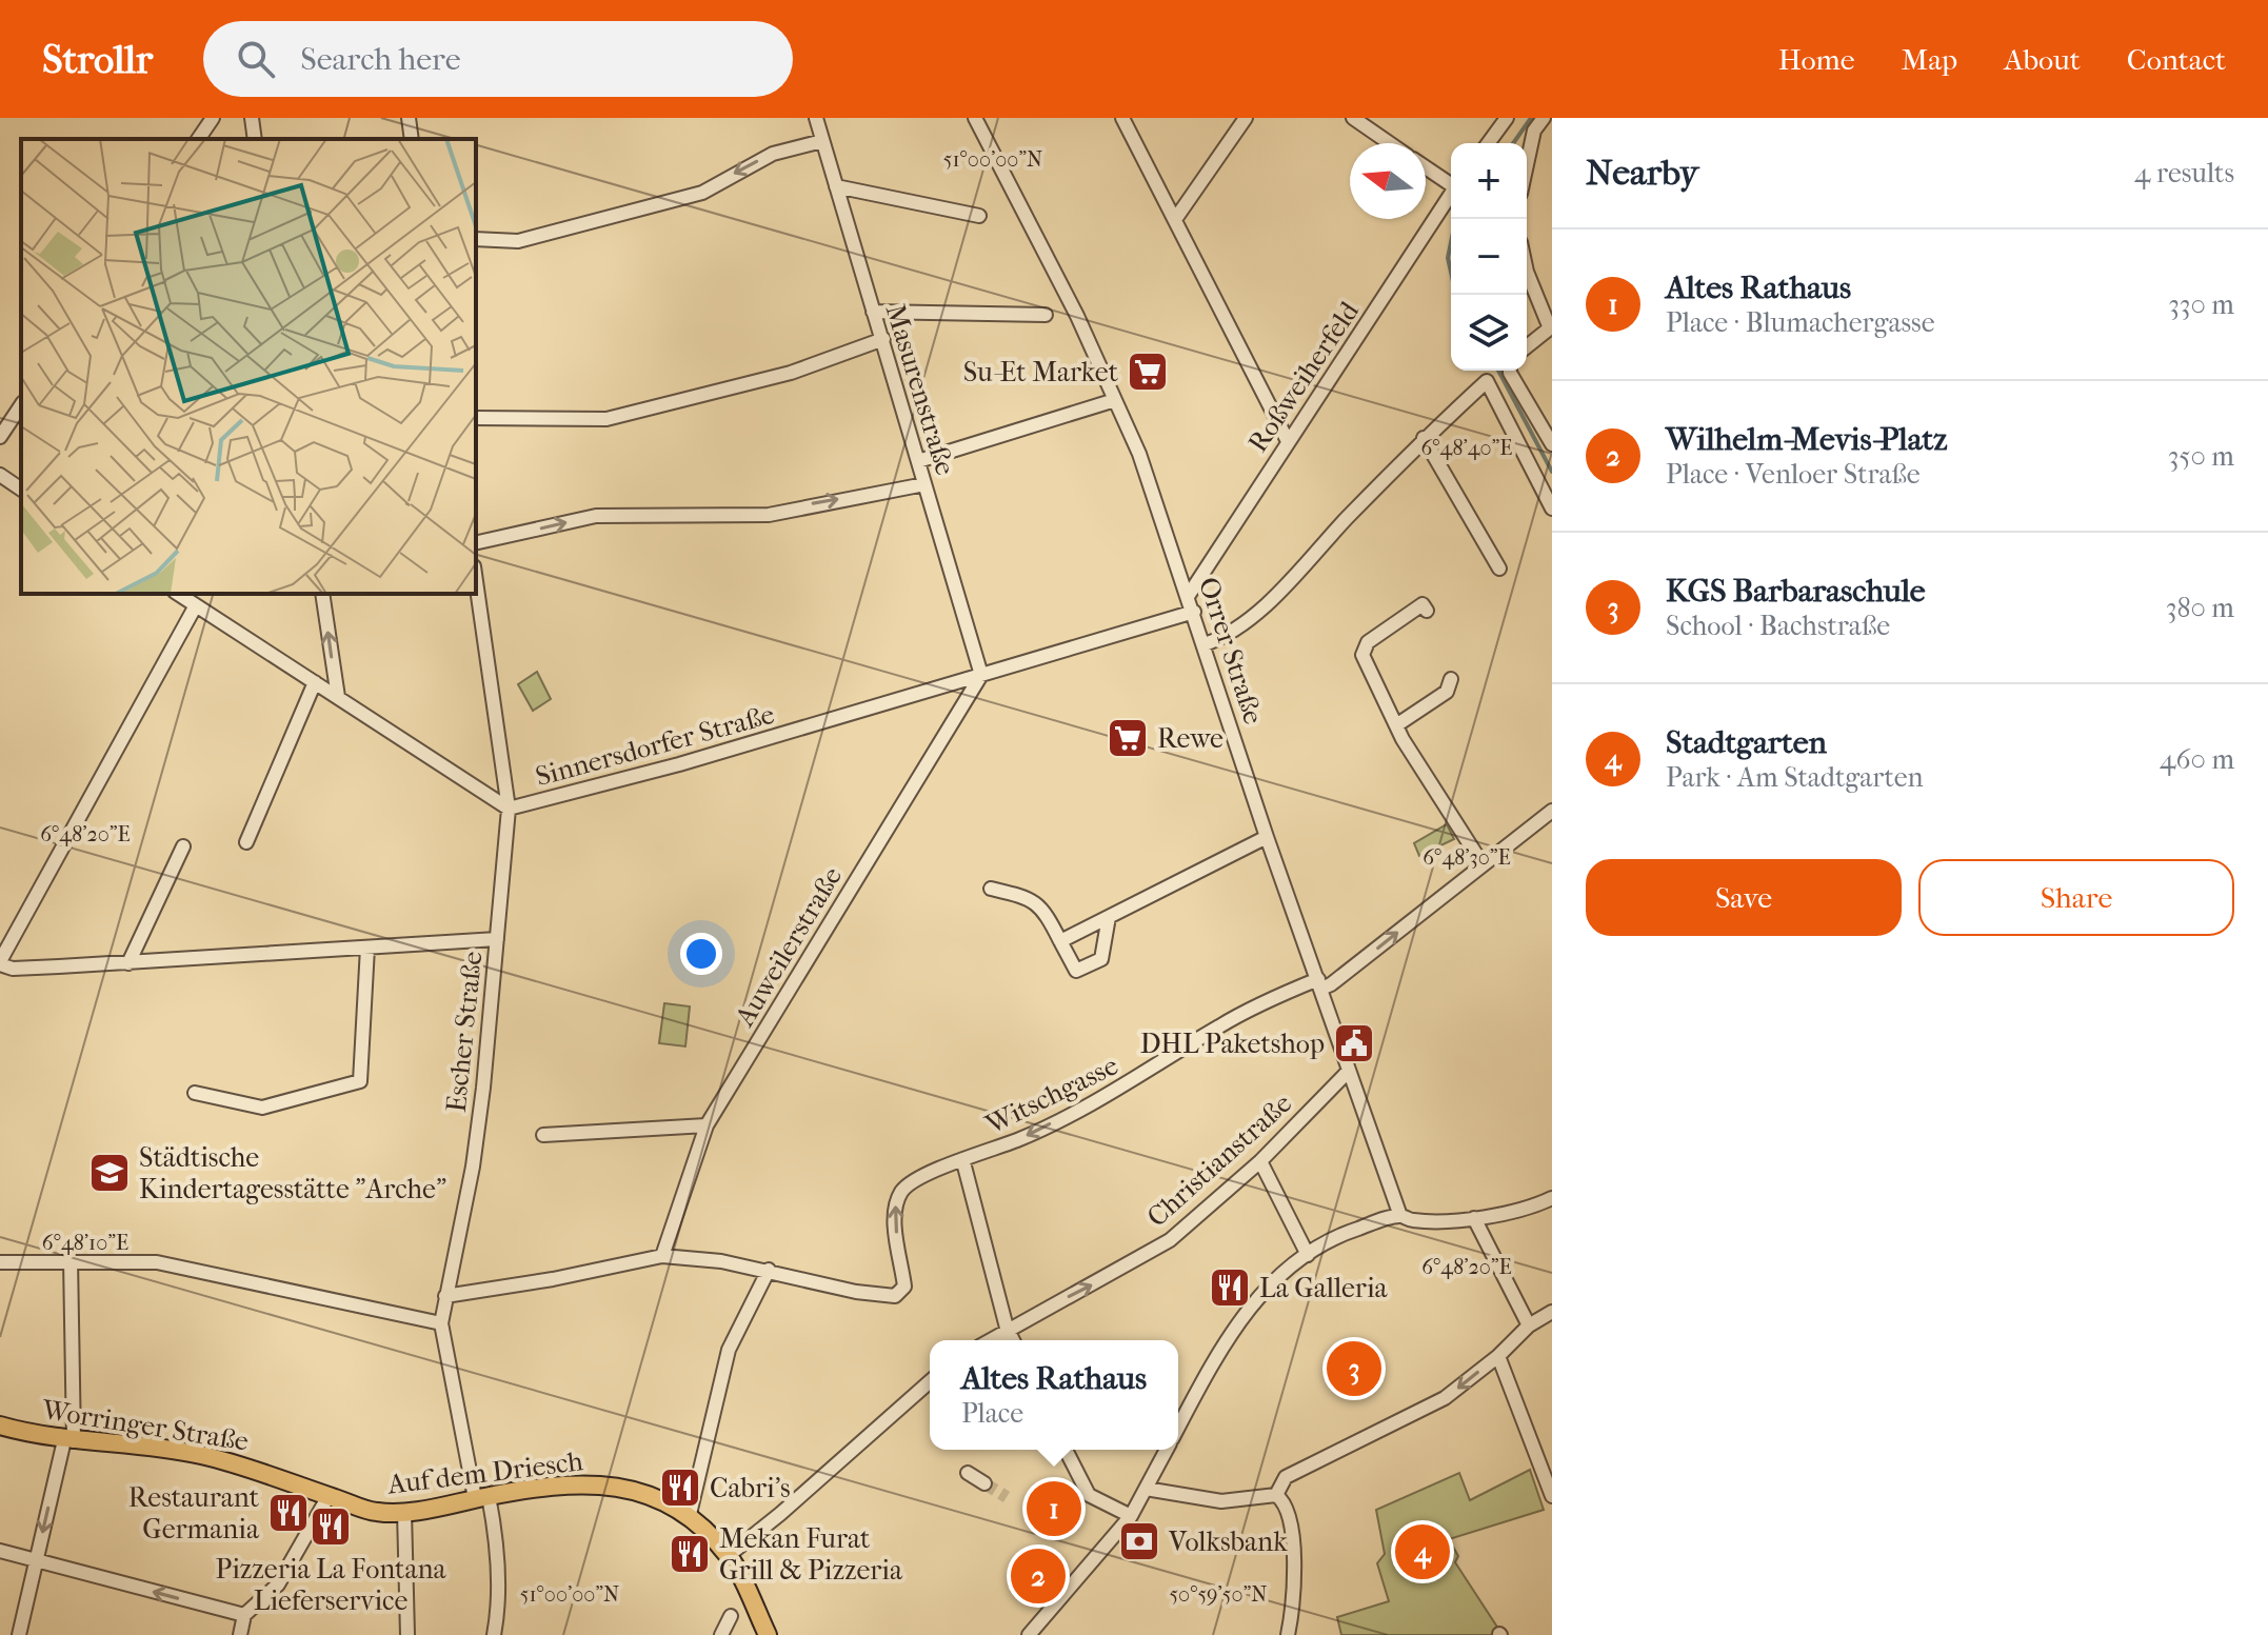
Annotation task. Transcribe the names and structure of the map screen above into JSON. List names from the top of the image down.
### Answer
{
  "streets": {
    "main road": ["Worringer Straße", "Auf dem Driesch"],
    "street": [
      "Roßweiherfeld",
      "Masurenstraße",
      "Orrer Straße",
      "Sinnersdorfer Straße",
      "Auweilerstraße",
      "Escher Straße",
      "Witschgasse",
      "Christianstraße"
    ]
  },
  "crossings": [
    ["Roßweiherfeld", "Orrer Straße"],
    ["Masurenstraße", "Sinnersdorfer Straße"],
    ["Masurenstraße", "Auweilerstraße"],
    ["Orrer Straße", "Sinnersdorfer Straße"],
    ["Orrer Straße", "Witschgasse"],
    ["Orrer Straße", "Christianstraße"],
    ["Sinnersdorfer Straße", "Auweilerstraße"],
    ["Sinnersdorfer Straße", "Escher Straße"],
    ["Escher Straße", "Auf dem Driesch"],
    ["Worringer Straße", "Auf dem Driesch"]
  ],
  "places": {
    "supermarket": ["Su-Et Market", "Rewe"],
    "public building": ["DHL Paketshop"],
    "school or university": ["Städtische Kindertagesstätte \"Arche\""],
    "restaurant": [
      "La Galleria",
      "Cabri's",
      "Restaurant Germania",
      "Pizzeria La Fontana Lieferservice",
      "Mekan Furat Grill & Pizzeria"
    ],
    "bank": ["Volksbank"]
  },
  "north": "left",
  "page": {
    "header": "Strollr",
    "search": "Search here",
    "nav": [
      "Home",
      "Map",
      "About",
      "Contact"
    ],
    "heading": ["Nearby", "4 results"],
    "map_buttons": ["+", "−"],
    "list": [
      {
        "mark": "1",
        "name": "Altes Rathaus",
        "note": "Place · Blumachergasse",
        "value": "330 m"
      },
      {
        "mark": "2",
        "name": "Wilhelm-Mevis-Platz",
        "note": "Place · Venloer Straße",
        "value": "350 m"
      },
      {
        "mark": "3",
        "name": "KGS Barbaraschule",
        "note": "School · Bachstraße",
        "value": "380 m"
      },
      {
        "mark": "4",
        "name": "Stadtgarten",
        "note": "Park · Am Stadtgarten",
        "value": "460 m"
      }
    ],
    "buttons": ["Save", "Share"],
    "pins": [
      "3",
      "1",
      "4",
      "2"
    ],
    "popup": ["Altes Rathaus", "Place"]
  },
  "coordinates": [
    "51°00'00\"N",
    "6°48'40\"E",
    "6°48'20\"E",
    "6°48'30\"E",
    "6°48'10\"E",
    "50°59'50\"N"
  ]
}
